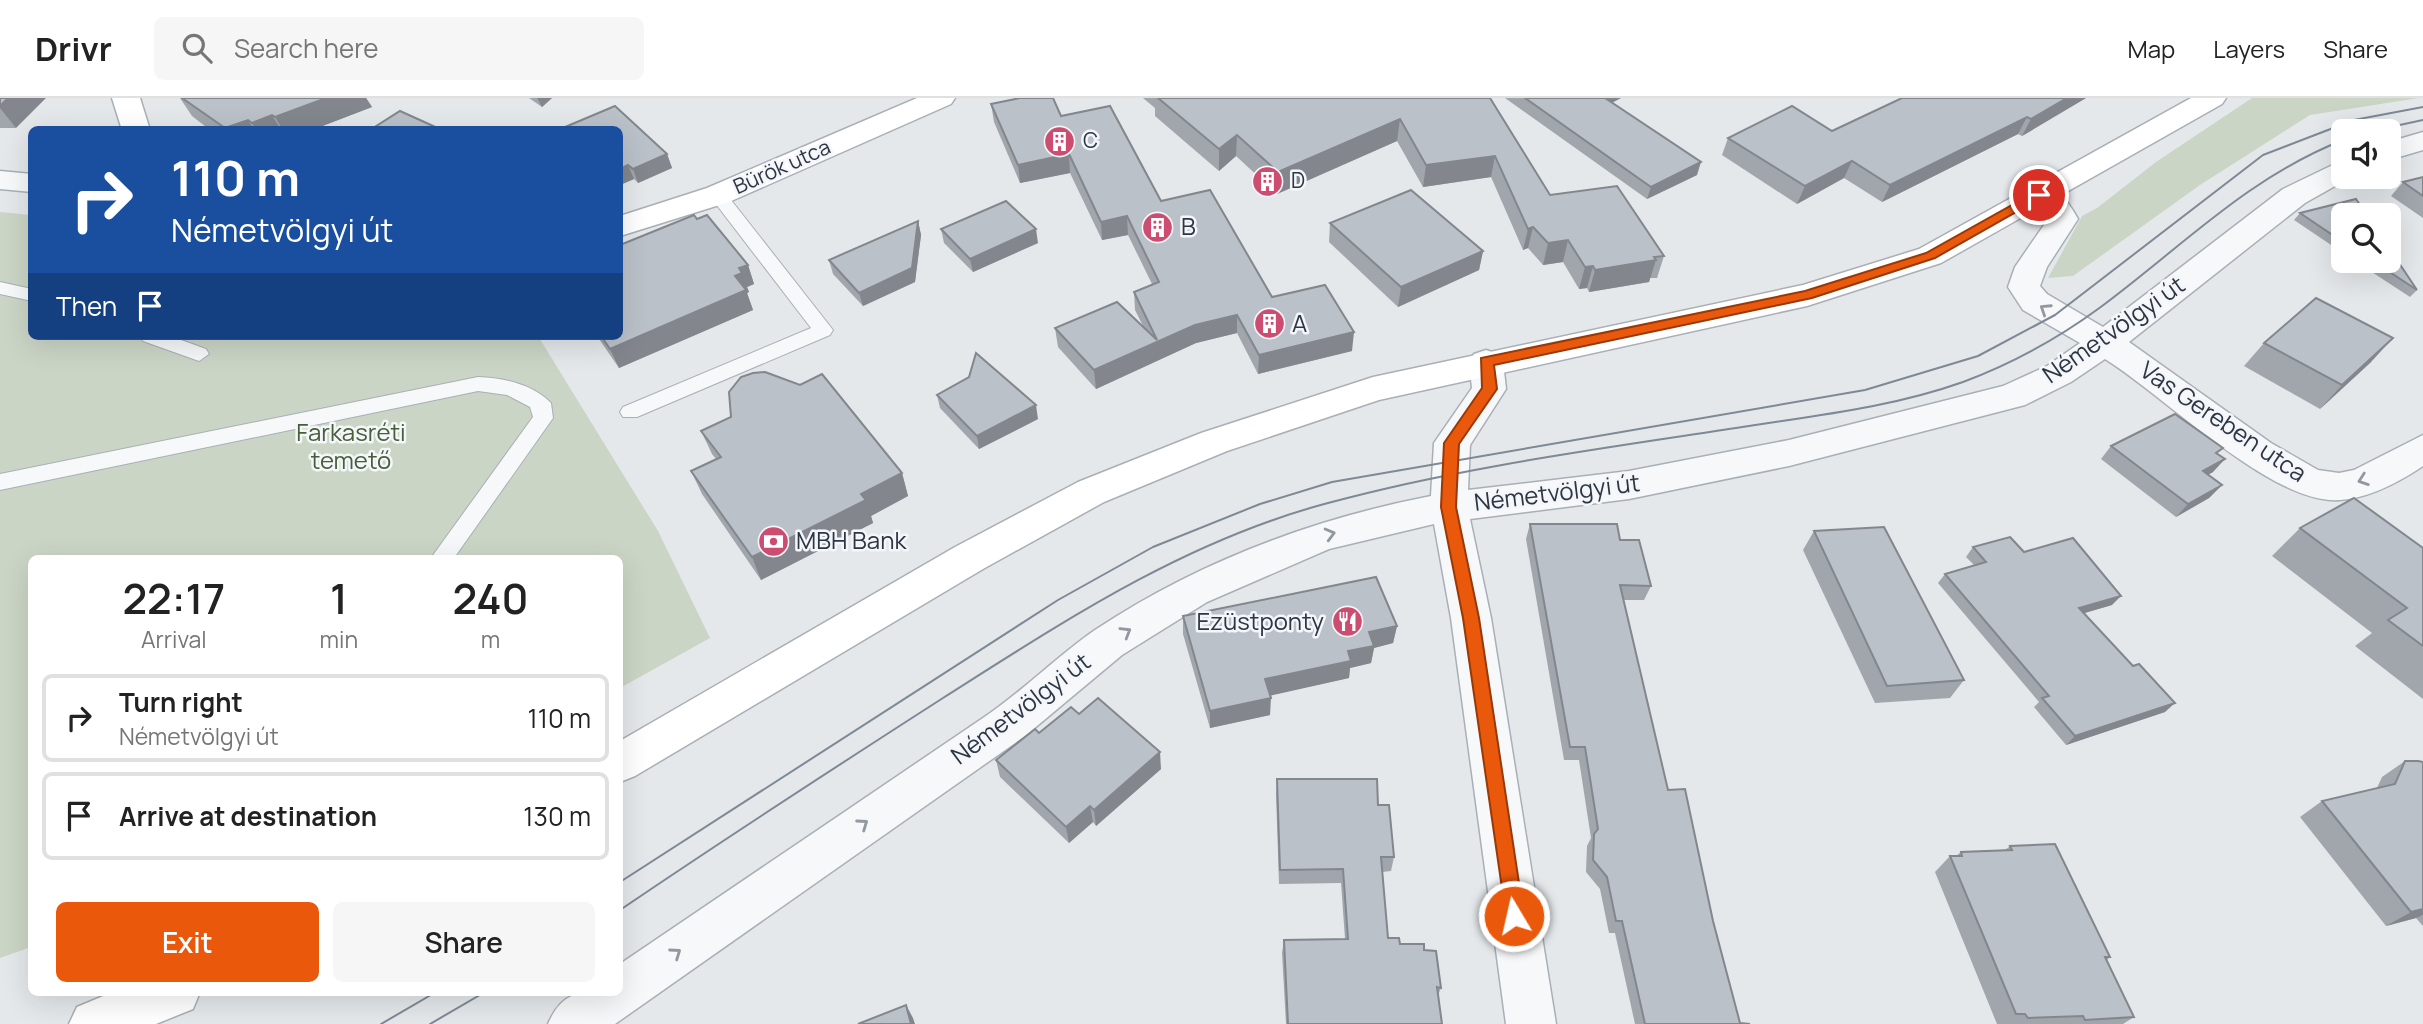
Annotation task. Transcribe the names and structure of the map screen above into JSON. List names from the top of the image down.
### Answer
{
  "streets": {
    "street": ["Bürök utca", "Németvölgyi út", "Vas Gereben utca"]
  },
  "crossings": [
    ["Németvölgyi út", "Vas Gereben utca"]
  ],
  "parks": ["Farkasréti temető"],
  "places": {
    "building": [
      "C",
      "D",
      "B",
      "A"
    ],
    "bank": ["MBH Bank"],
    "restaurant": ["Ezüstponty"]
  },
  "page": {
    "header": "Drivr",
    "search": "Search here",
    "nav": ["Map", "Layers", "Share"],
    "turn": ["110 m", "Németvölgyi út"],
    "then": "Then",
    "eta": [
      "22:17",
      "Arrival",
      "1",
      "min",
      "240",
      "m"
    ],
    "list": [
      {
        "name": "Turn right",
        "note": "Németvölgyi út",
        "value": "110 m"
      },
      {
        "name": "Arrive at destination",
        "value": "130 m"
      }
    ],
    "buttons": ["Exit", "Share"]
  }
}
